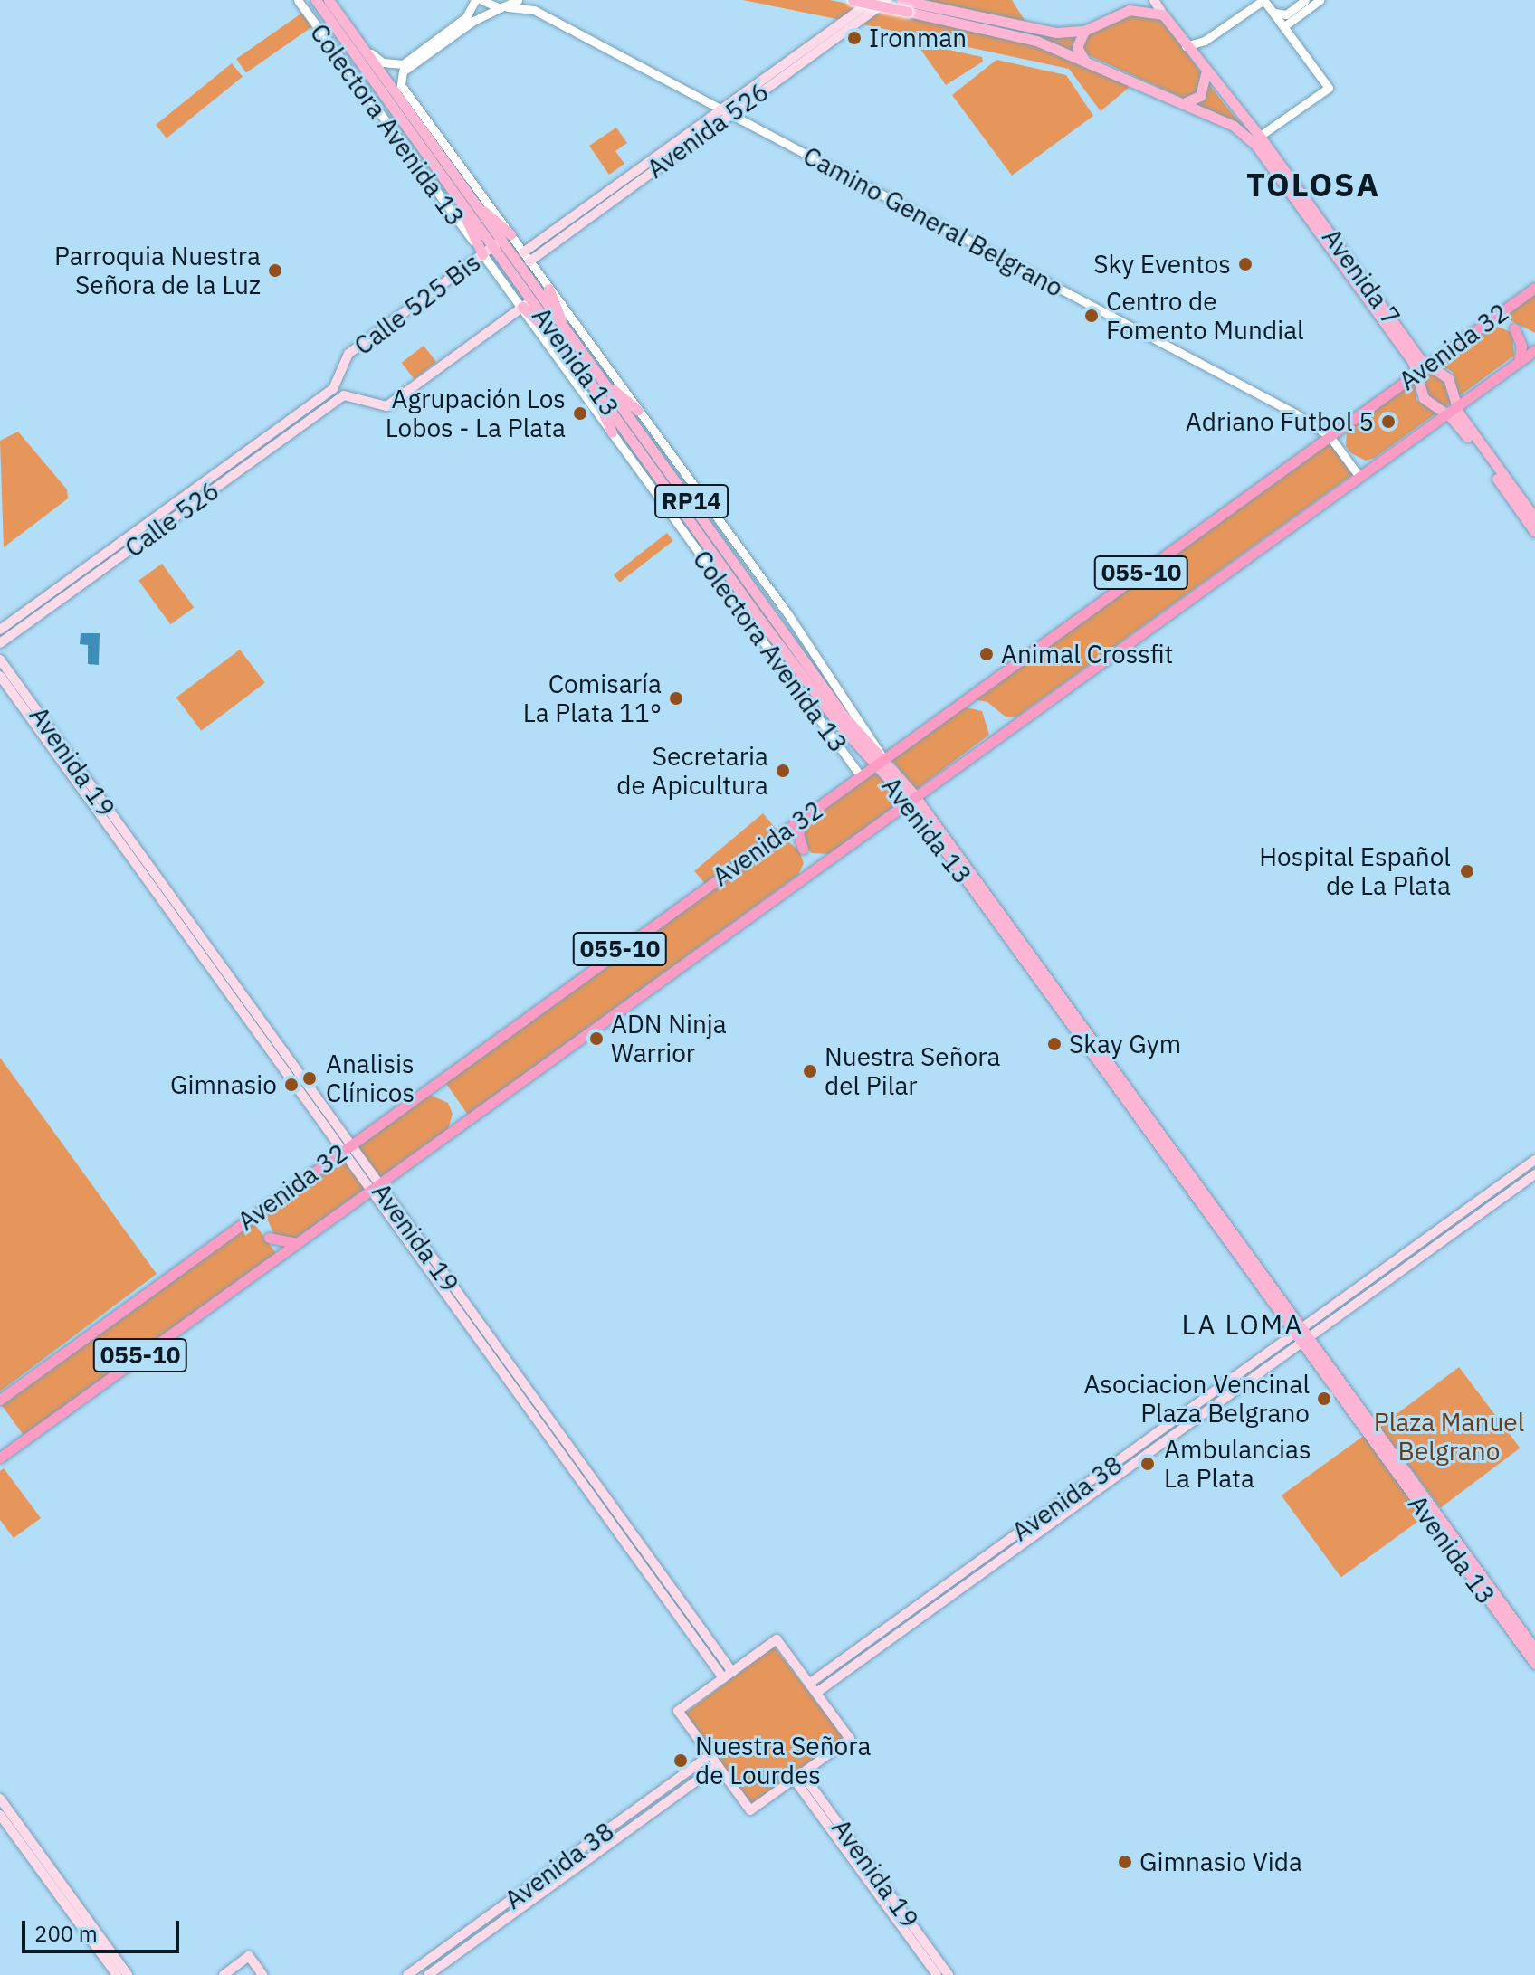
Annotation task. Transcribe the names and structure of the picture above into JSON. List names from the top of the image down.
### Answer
{
  "streets": {
    "highway": ["Avenida 32", "055-10"],
    "main road": [
      "Avenida 526",
      "Avenida 7",
      "Calle 525 Bis",
      "Avenida 13",
      "RP14",
      "Calle 526",
      "Avenida 19",
      "Avenida 38"
    ],
    "street": ["Colectora Avenida 13", "Camino General Belgrano"]
  },
  "crossings": [
    ["Colectora Avenida 13", "Avenida 526"],
    ["Colectora Avenida 13", "Camino General Belgrano"],
    ["Colectora Avenida 13", "Calle 525 Bis"],
    ["Colectora Avenida 13", "Avenida 32"],
    ["Colectora Avenida 13", "Avenida 13"],
    ["Colectora Avenida 13", "Calle 526"],
    ["Avenida 526", "Camino General Belgrano"],
    ["Camino General Belgrano", "Avenida 32"],
    ["Avenida 7", "Avenida 32"],
    ["Calle 525 Bis", "Avenida 13"],
    ["Calle 525 Bis", "Calle 526"],
    ["Avenida 32", "Avenida 13"],
    ["Avenida 32", "Avenida 19"],
    ["Avenida 13", "Calle 526"],
    ["Avenida 13", "Avenida 38"]
  ],
  "districts": ["TOLOSA", "LA LOMA"],
  "parks": ["Plaza Manuel Belgrano"],
  "places": [
    "Ironman",
    "Sky Eventos",
    "Parroquia Nuestra Señora de la Luz",
    "Centro de Fomento Mundial",
    "Agrupación Los Lobos - La Plata",
    "Adriano Futbol 5",
    "Animal Crossfit",
    "Comisaría La Plata 11°",
    "Secretaria de Apicultura",
    "Hospital Español de La Plata",
    "ADN Ninja Warrior",
    "Skay Gym",
    "Nuestra Señora del Pilar",
    "Analisis Clínicos",
    "Gimnasio",
    "Asociacion Vencinal Plaza Belgrano",
    "Ambulancias La Plata",
    "Nuestra Señora de Lourdes",
    "Gimnasio Vida"
  ],
  "scale_bar": "200 m"
}
